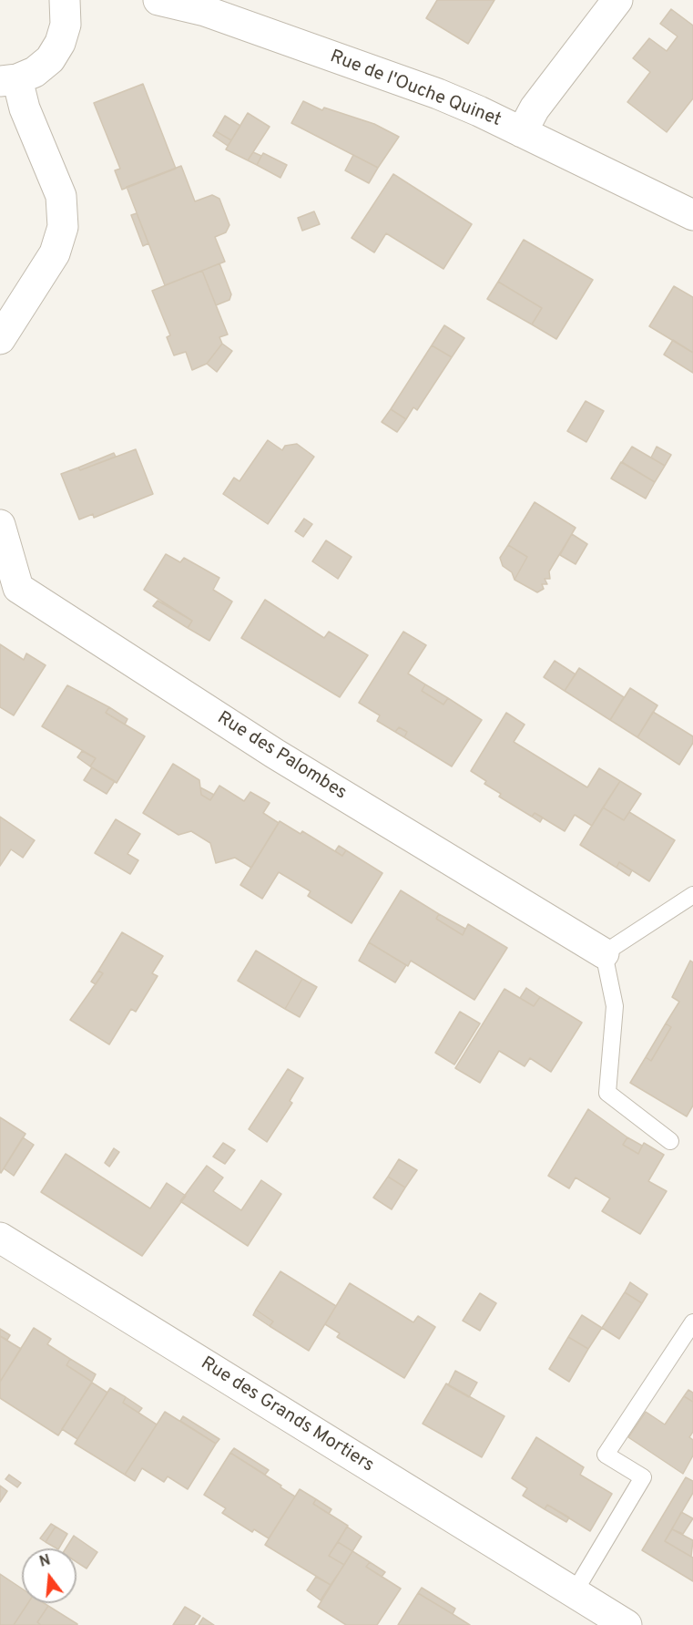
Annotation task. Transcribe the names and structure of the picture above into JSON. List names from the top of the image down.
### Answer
{
  "streets": {
    "street": ["Rue de l'Ouche Quinet", "Rue des Palombes", "Rue des Grands Mortiers"]
  },
  "north": "top"
}
